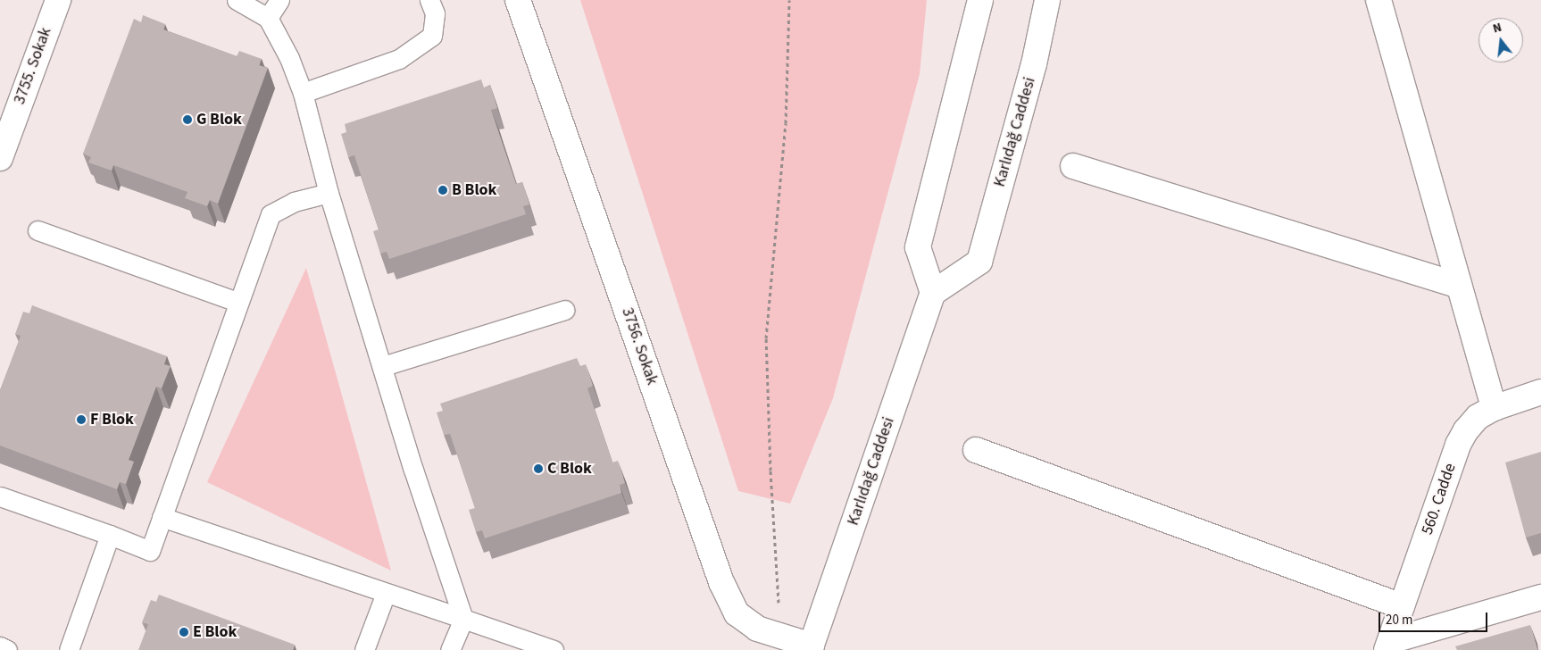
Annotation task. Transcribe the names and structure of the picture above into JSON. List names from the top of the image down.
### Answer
{
  "streets": {
    "street": [
      "3755. Sokak",
      "Karlıdağ Caddesi",
      "3756. Sokak",
      "560. Cadde"
    ]
  },
  "crossings": [
    ["Karlıdağ Caddesi", "3756. Sokak"]
  ],
  "places": [
    "G Blok",
    "B Blok",
    "F Blok",
    "C Blok",
    "E Blok"
  ],
  "scale_bar": "20 m",
  "north": "top"
}
